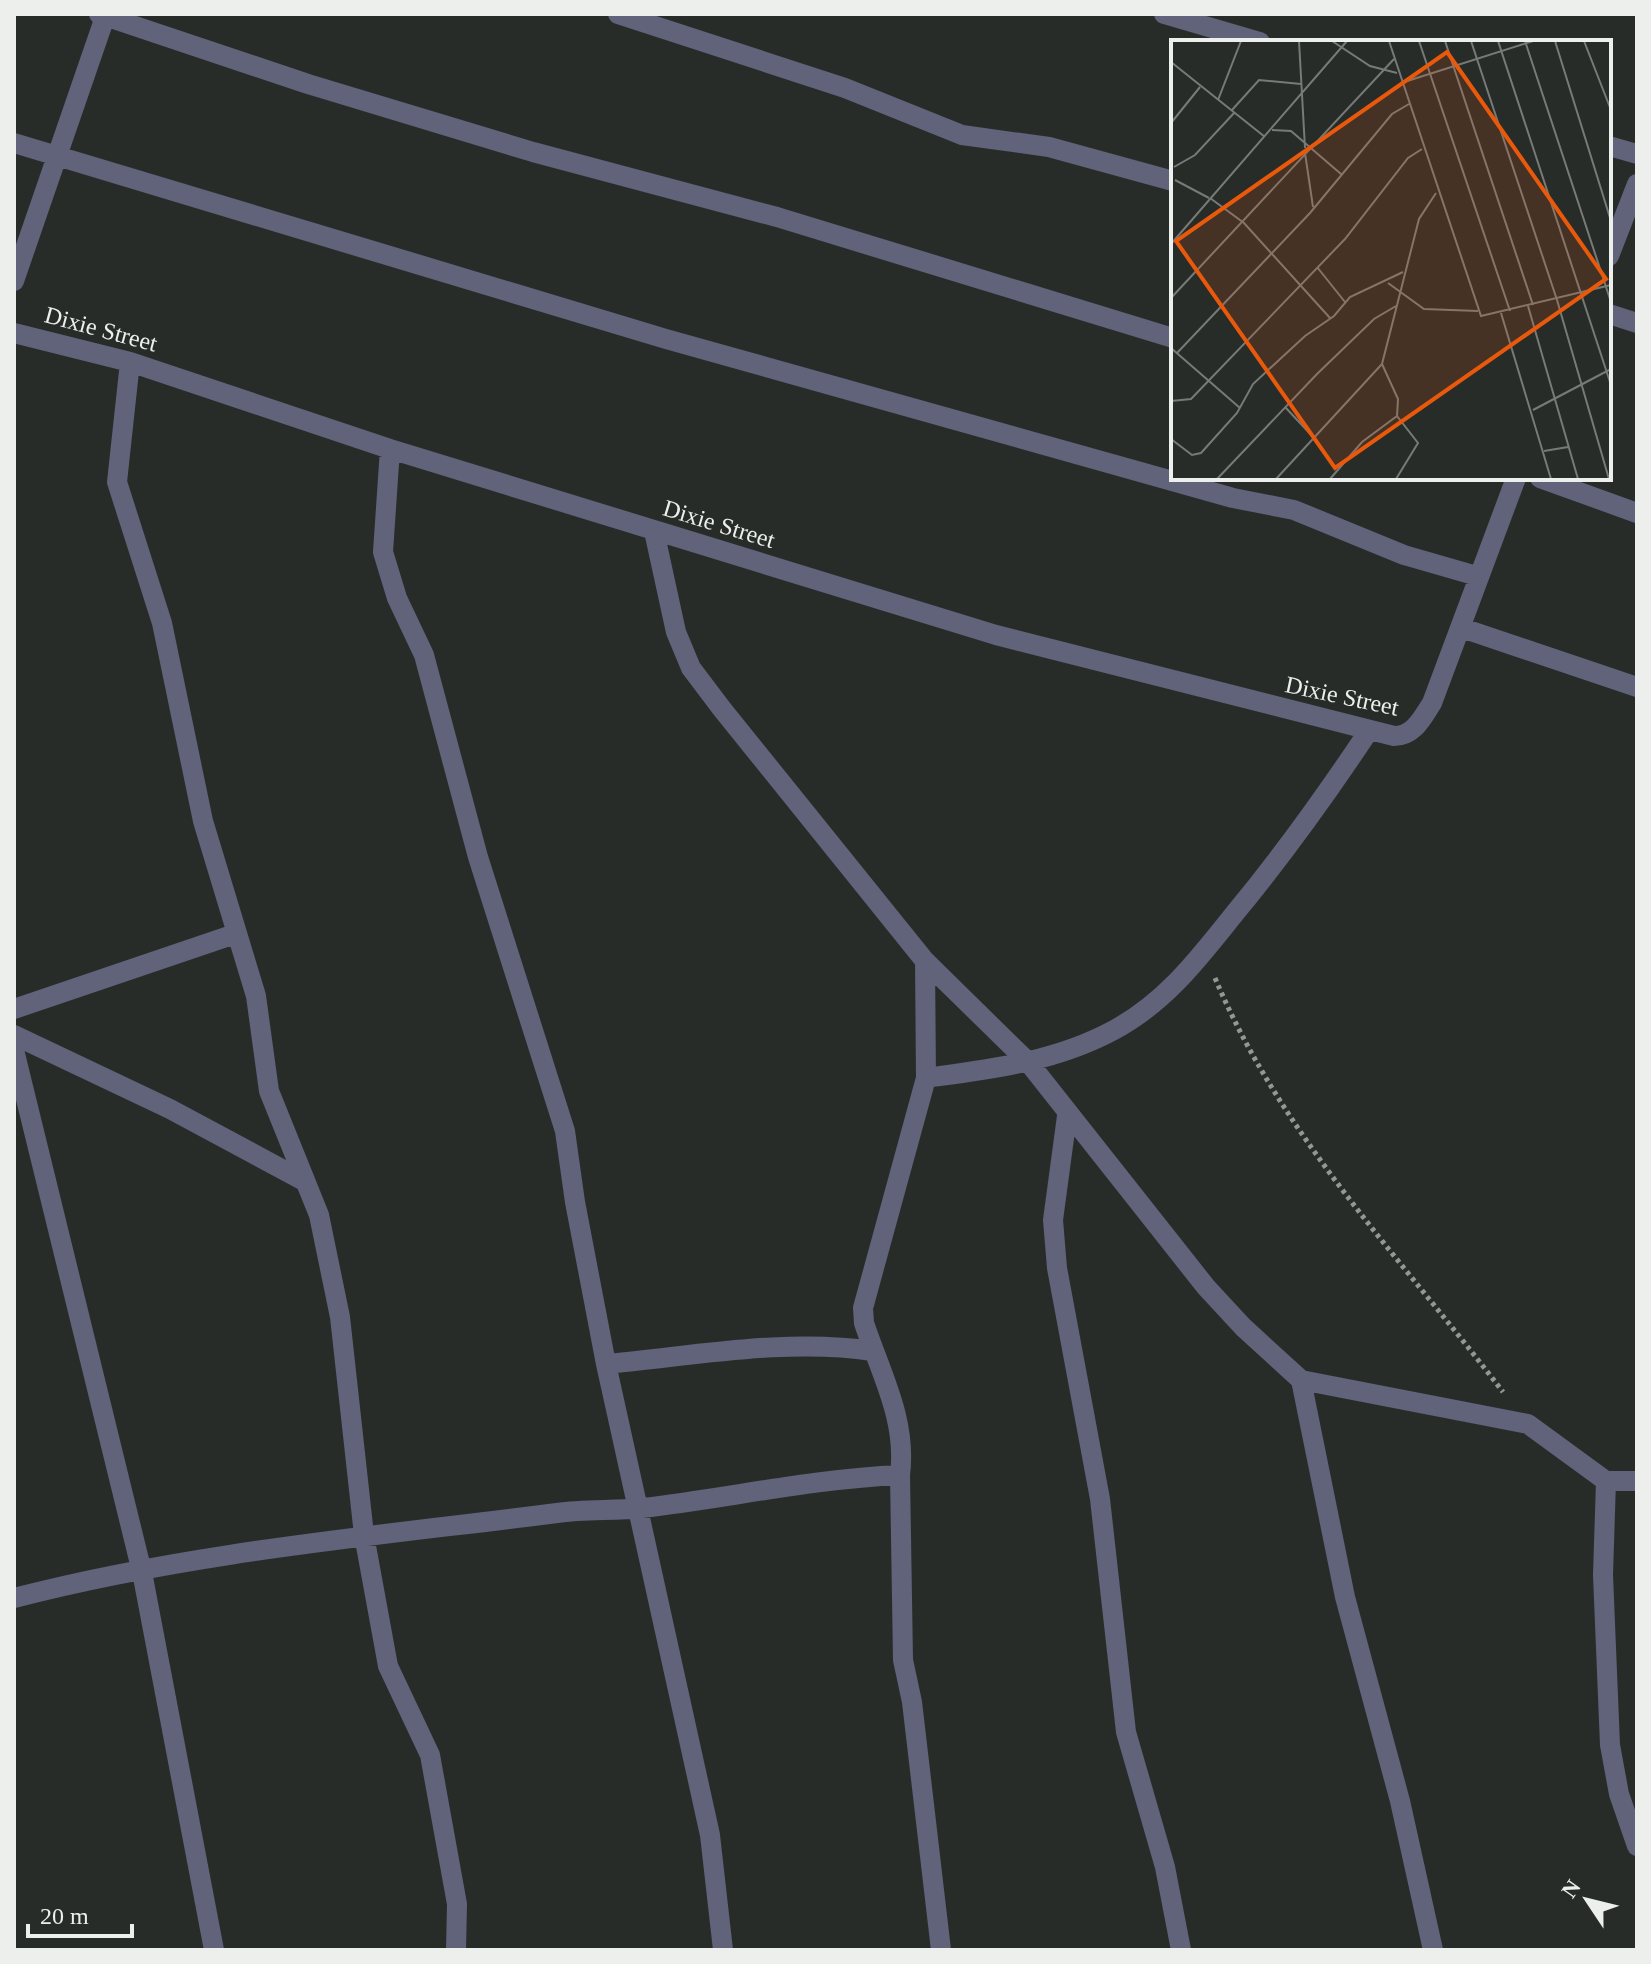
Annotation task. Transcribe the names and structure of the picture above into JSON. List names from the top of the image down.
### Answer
{
  "streets": {
    "street": ["Dixie Street"]
  },
  "scale_bar": "20 m",
  "north": "top left"
}
